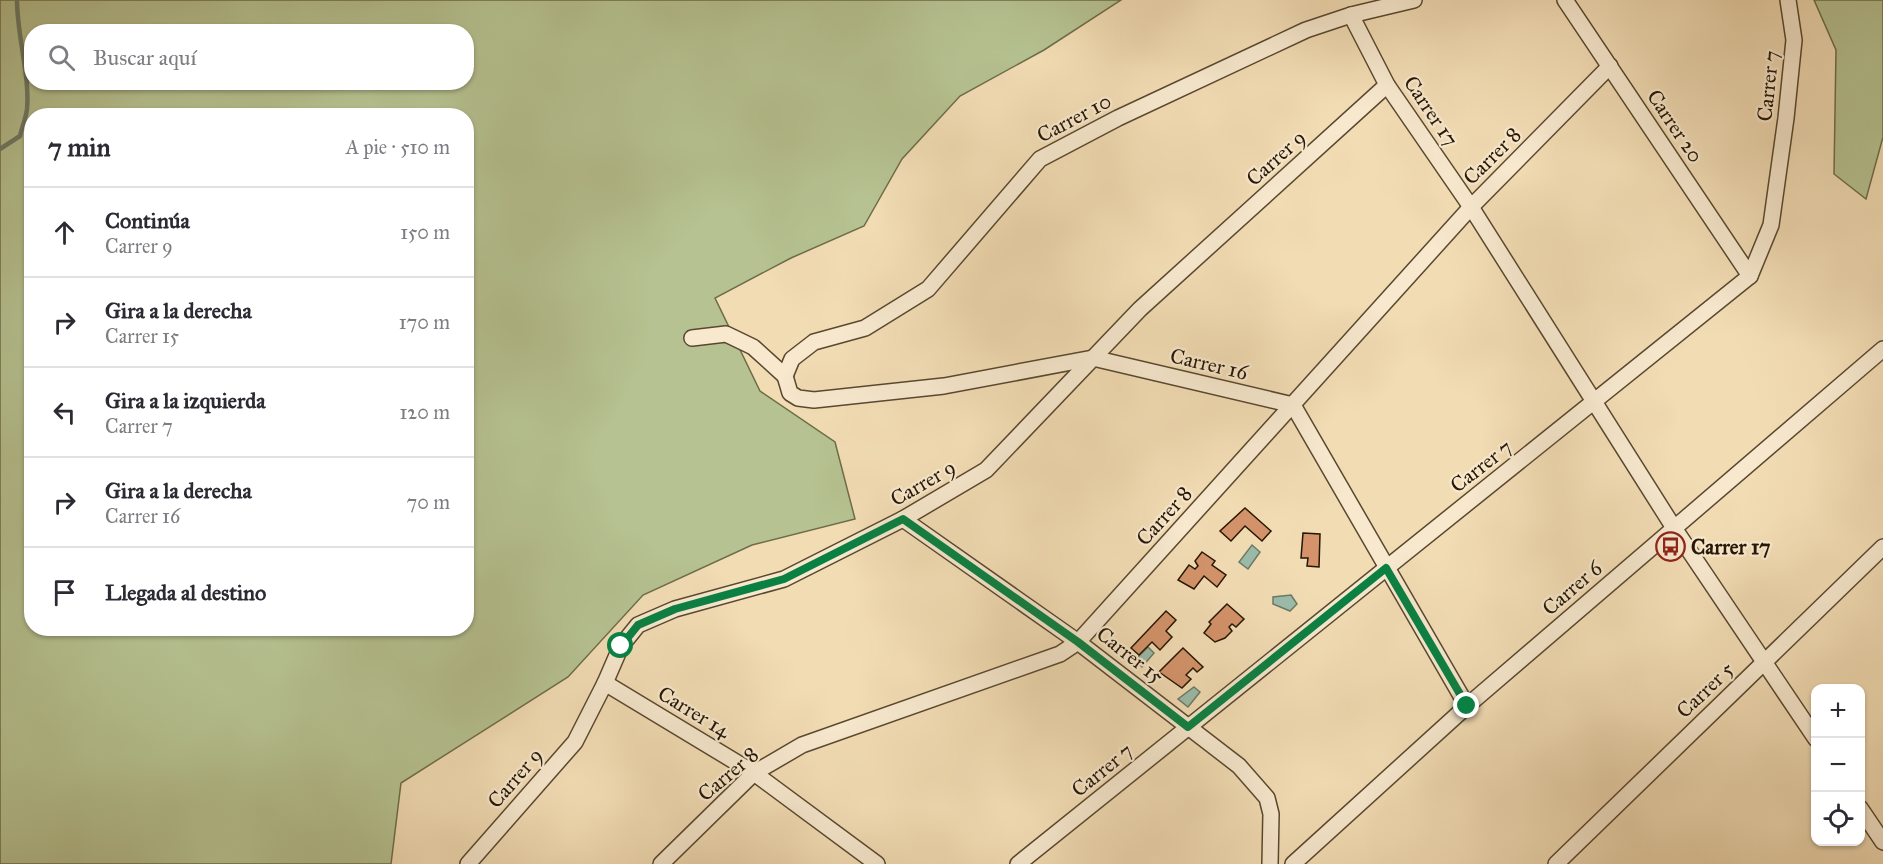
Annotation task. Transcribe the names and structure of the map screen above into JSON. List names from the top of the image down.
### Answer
{
  "streets": {
    "street": [
      "Carrer 7",
      "Carrer 17",
      "Carrer 10",
      "Carrer 20",
      "Carrer 8",
      "Carrer 9",
      "Carrer 16",
      "Carrer 6",
      "Carrer 15",
      "Carrer 5",
      "Carrer 14"
    ]
  },
  "crossings": [
    ["Carrer 7", "Carrer 17"],
    ["Carrer 7", "Carrer 20"],
    ["Carrer 7", "Carrer 15"],
    ["Carrer 17", "Carrer 10"],
    ["Carrer 17", "Carrer 8"],
    ["Carrer 17", "Carrer 9"],
    ["Carrer 17", "Carrer 6"],
    ["Carrer 17", "Carrer 5"],
    ["Carrer 10", "Carrer 16"],
    ["Carrer 20", "Carrer 8"],
    ["Carrer 8", "Carrer 16"],
    ["Carrer 8", "Carrer 15"],
    ["Carrer 8", "Carrer 14"],
    ["Carrer 9", "Carrer 16"],
    ["Carrer 9", "Carrer 15"],
    ["Carrer 9", "Carrer 14"]
  ],
  "places": {
    "bus stop": ["Carrer 17"]
  },
  "page": {
    "search": "Buscar aquí",
    "heading": ["7 min", "A pie · 510 m"],
    "list": [
      ["Continúa", "Carrer 9", "150 m"],
      ["Gira a la derecha", "Carrer 15", "170 m"],
      ["Gira a la izquierda", "Carrer 7", "120 m"],
      ["Gira a la derecha", "Carrer 16", "70 m"],
      "Llegada al destino"
    ],
    "map_buttons": ["+", "−"]
  }
}
